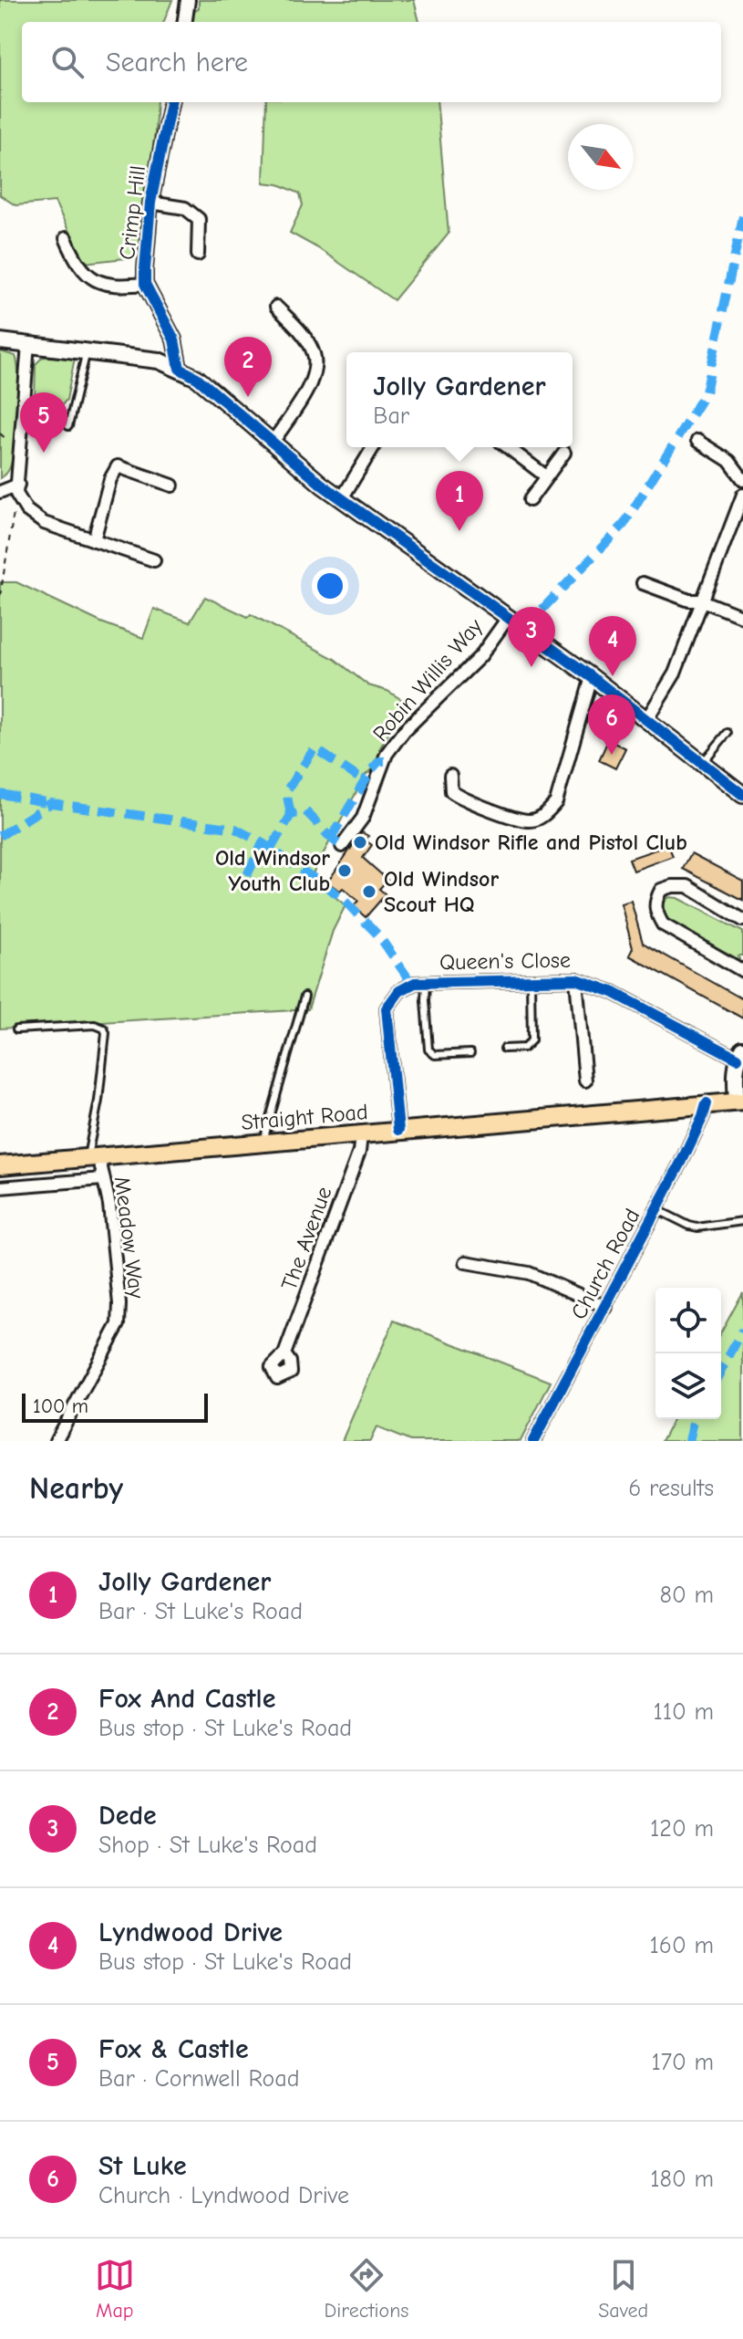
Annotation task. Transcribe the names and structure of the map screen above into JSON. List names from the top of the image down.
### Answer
{
  "streets": {
    "main road": ["Straight Road"],
    "street": [
      "Crimp Hill",
      "Robin Willis Way",
      "Queen's Close",
      "Meadow Way",
      "The Avenue",
      "Church Road"
    ]
  },
  "crossings": [
    ["Queen's Close", "Straight Road"],
    ["Straight Road", "Meadow Way"],
    ["Straight Road", "The Avenue"],
    ["Straight Road", "Church Road"]
  ],
  "places": ["Old Windsor Rifle and Pistol Club", "Old Windsor Youth Club", "Old Windsor Scout HQ"],
  "scale_bar": "100 m",
  "north": "bottom right",
  "page": {
    "search": "Search here",
    "pins": [
      "2",
      "5",
      "1",
      "3",
      "4",
      "6"
    ],
    "popup": ["Jolly Gardener", "Bar"],
    "scale": "100 m",
    "heading": ["Nearby", "6 results"],
    "list": [
      {
        "mark": "1",
        "name": "Jolly Gardener",
        "note": "Bar · St Luke's Road",
        "value": "80 m"
      },
      {
        "mark": "2",
        "name": "Fox And Castle",
        "note": "Bus stop · St Luke's Road",
        "value": "110 m"
      },
      {
        "mark": "3",
        "name": "Dede",
        "note": "Shop · St Luke's Road",
        "value": "120 m"
      },
      {
        "mark": "4",
        "name": "Lyndwood Drive",
        "note": "Bus stop · St Luke's Road",
        "value": "160 m"
      },
      {
        "mark": "5",
        "name": "Fox & Castle",
        "note": "Bar · Cornwell Road",
        "value": "170 m"
      },
      {
        "mark": "6",
        "name": "St Luke",
        "note": "Church · Lyndwood Drive",
        "value": "180 m"
      }
    ],
    "nav": ["Map", "Directions", "Saved"]
  }
}
